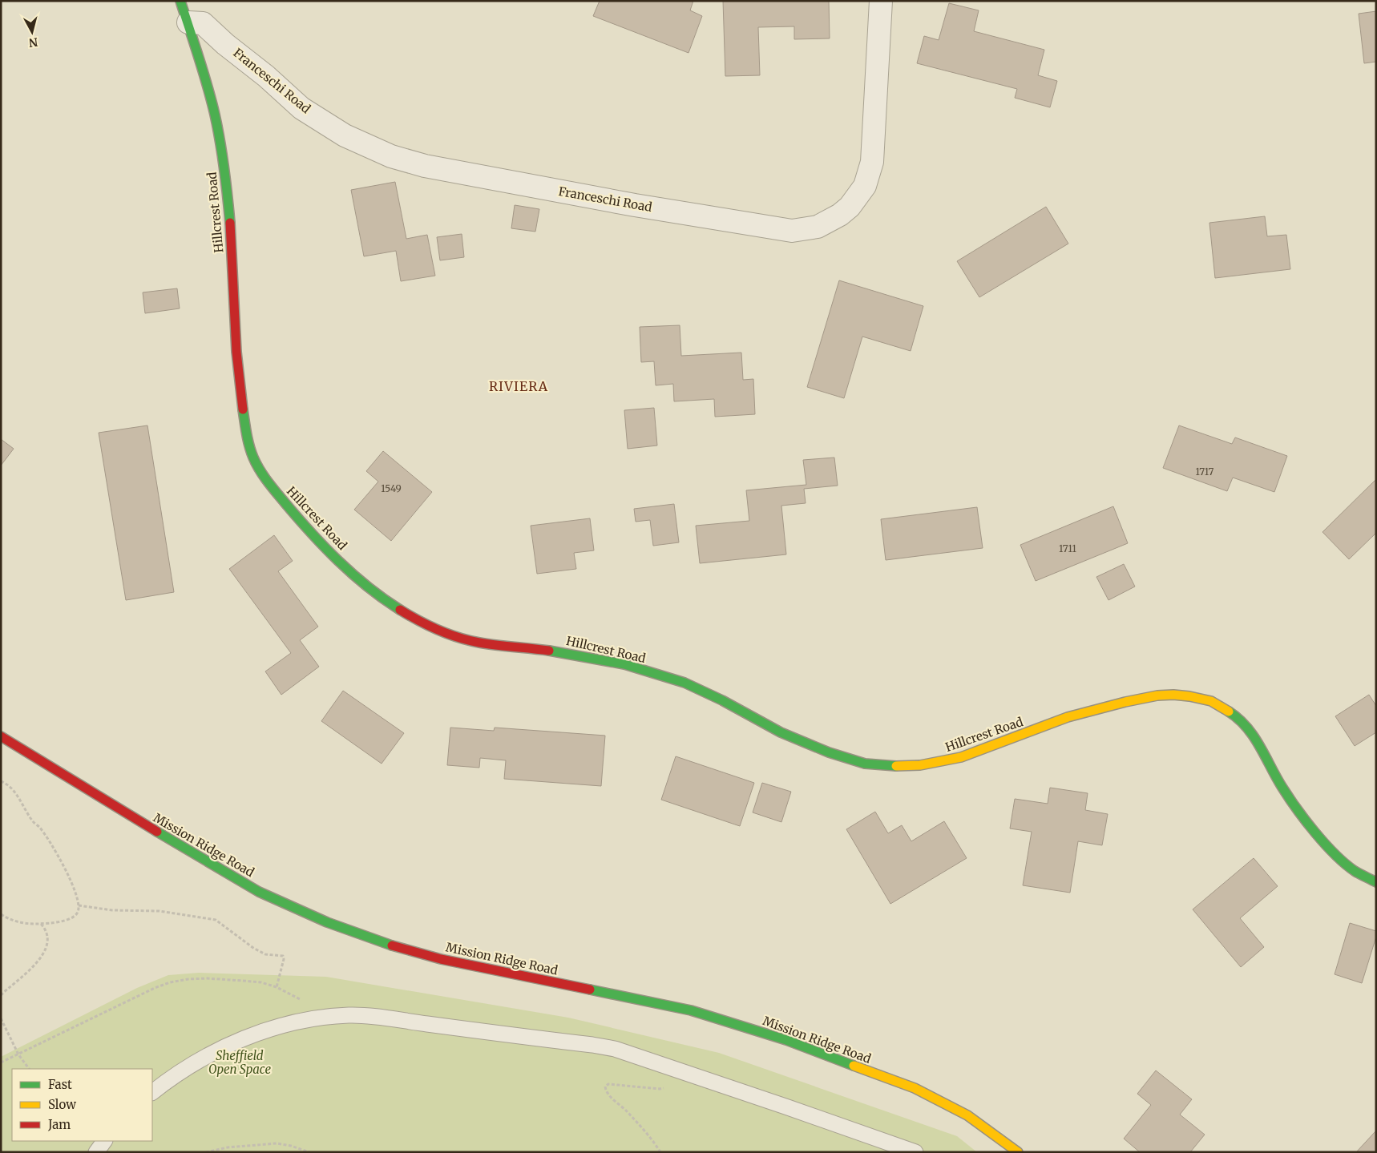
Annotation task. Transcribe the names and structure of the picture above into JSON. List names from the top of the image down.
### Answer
{
  "streets": {
    "street": ["Franceschi Road", "Hillcrest Road", "Mission Ridge Road"]
  },
  "crossings": [
    ["Franceschi Road", "Hillcrest Road"]
  ],
  "districts": ["RIVIERA"],
  "parks": ["Sheffield Open Space"],
  "house_numbers": ["1717", "1549", "1711"],
  "legend": ["Fast", "Slow", "Jam"],
  "north": "bottom"
}
